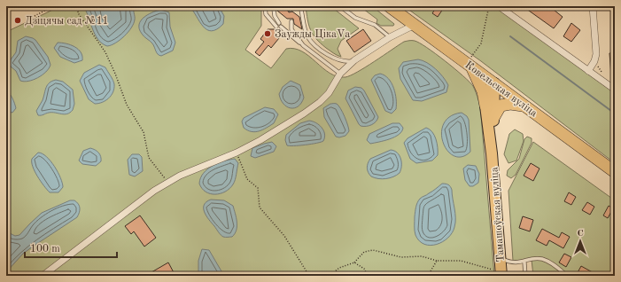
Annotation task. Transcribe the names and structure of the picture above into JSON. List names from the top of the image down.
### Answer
{
  "streets": {
    "highway": ["Ковельская вуліца"],
    "main road": ["Тамашоўская вуліца"]
  },
  "crossings": [
    ["Ковельская вуліца", "Тамашоўская вуліца"]
  ],
  "places": ["Дзіцячы сад №11", "Заужды ЦікаVа"],
  "scale_bar": "100 m",
  "north": "top"
}
